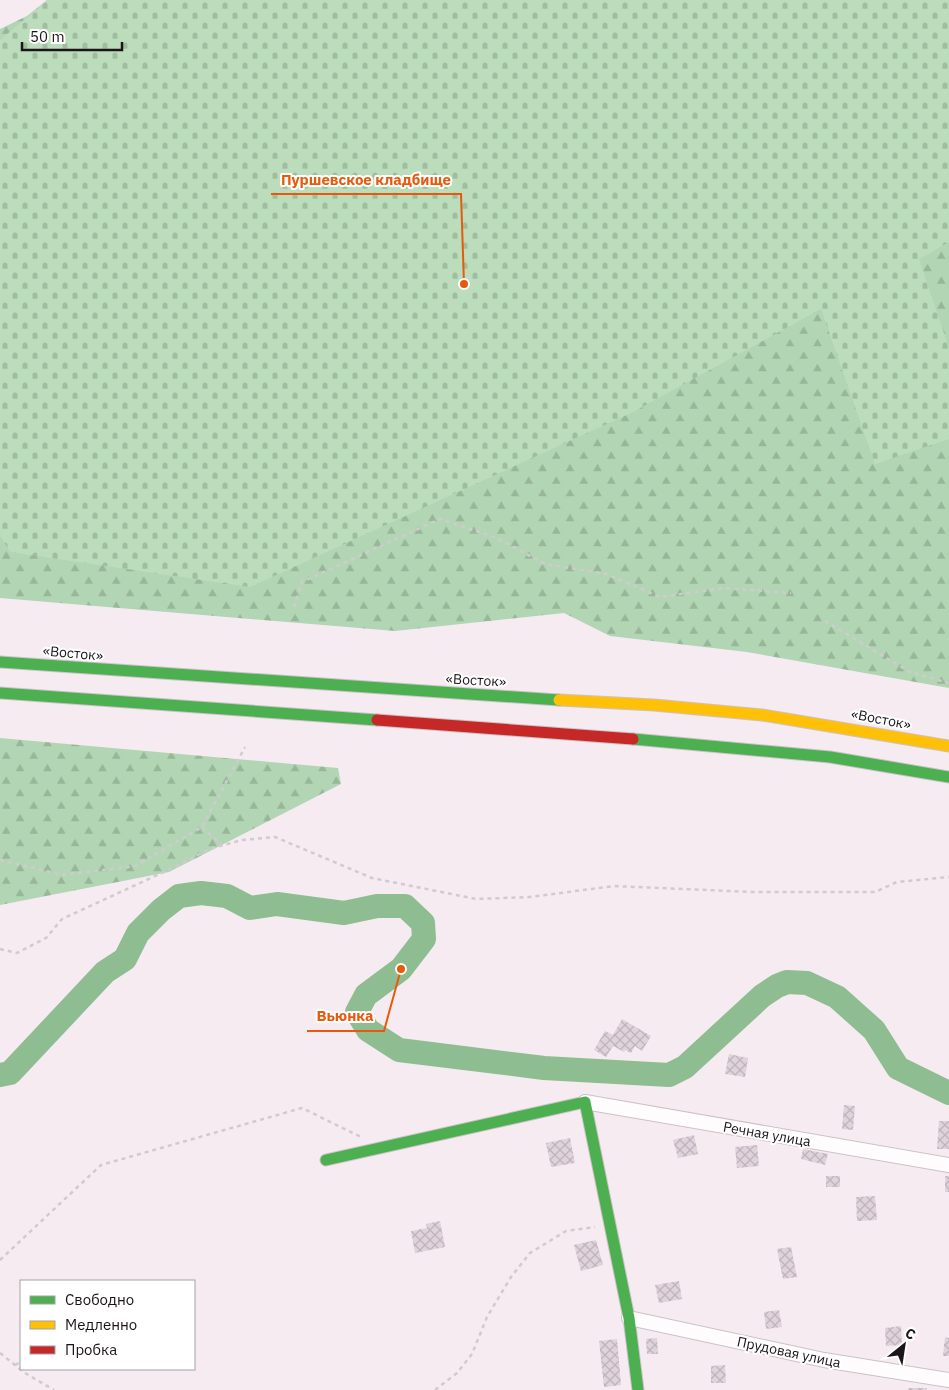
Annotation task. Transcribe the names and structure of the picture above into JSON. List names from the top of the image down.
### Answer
{
  "streets": {
    "main road": ["«Восток»"],
    "street": ["Речная улица", "Прудовая улица"]
  },
  "places": ["Пуршевское кладбище", "Вьюнка"],
  "legend": ["Свободно", "Медленно", "Пробка"],
  "scale_bar": "50 m",
  "north": "top right"
}
